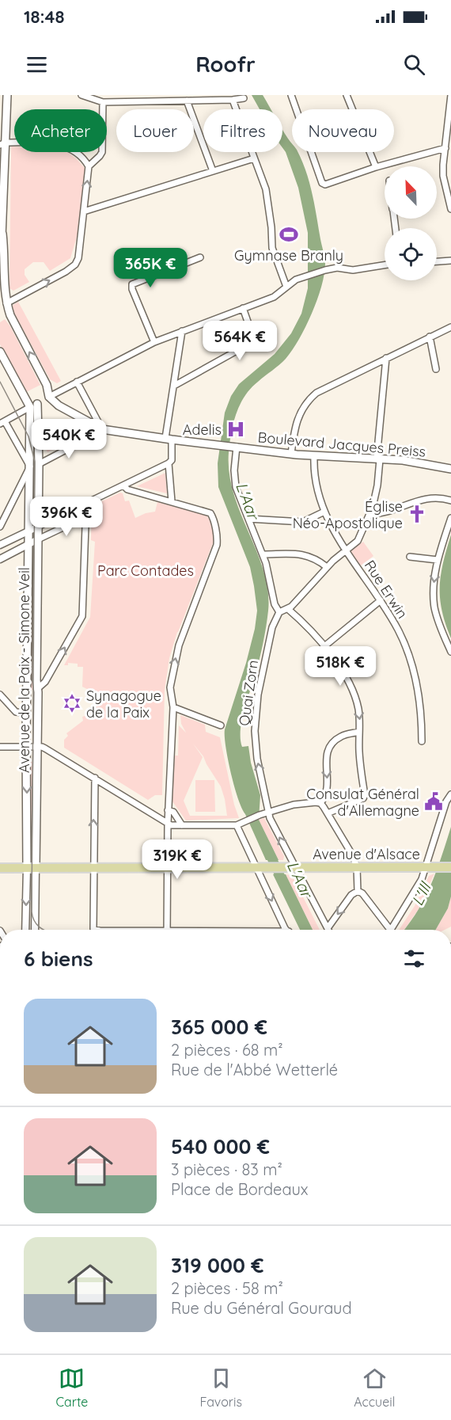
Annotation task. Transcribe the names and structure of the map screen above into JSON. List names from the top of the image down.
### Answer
{
  "streets": {
    "main road": ["Boulevard Jacques Preiss", "Avenue de la Paix - Simone Veil", "Avenue d'Alsace"],
    "street": ["Rue Erwin", "Quai Zorn"]
  },
  "crossings": [
    ["Boulevard Jacques Preiss", "Rue Erwin"],
    ["Avenue de la Paix - Simone Veil", "Avenue d'Alsace"],
    ["Quai Zorn", "Avenue d'Alsace"]
  ],
  "one_way": ["Quai Zorn"],
  "water": ["L'Aar", "L'Ill"],
  "parks": ["Parc Contades"],
  "places": {
    "sports": ["Gymnase Branly"],
    "hospital": ["Adelis"],
    "church": ["Église Néo-Apostolique"],
    "synagogue": ["Synagogue de la Paix"],
    "public building": ["Consulat Général d'Allemagne"]
  },
  "north": "top left",
  "page": {
    "status": "18:48",
    "header": "Roofr",
    "chip": [
      "Acheter",
      "Louer",
      "Filtres",
      "Nouveau"
    ],
    "price": [
      "365K €",
      "564K €",
      "540K €",
      "396K €",
      "518K €",
      "319K €"
    ],
    "heading": "6 biens",
    "list": [
      {
        "name": "365 000 €",
        "note": "2 pièces · 68 m² · Rue de l'Abbé Wetterlé"
      },
      {
        "name": "540 000 €",
        "note": "3 pièces · 83 m² · Place de Bordeaux"
      },
      {
        "name": "319 000 €",
        "note": "2 pièces · 58 m² · Rue du Général Gouraud"
      }
    ],
    "tabs": ["Carte", "Favoris", "Accueil"]
  }
}
